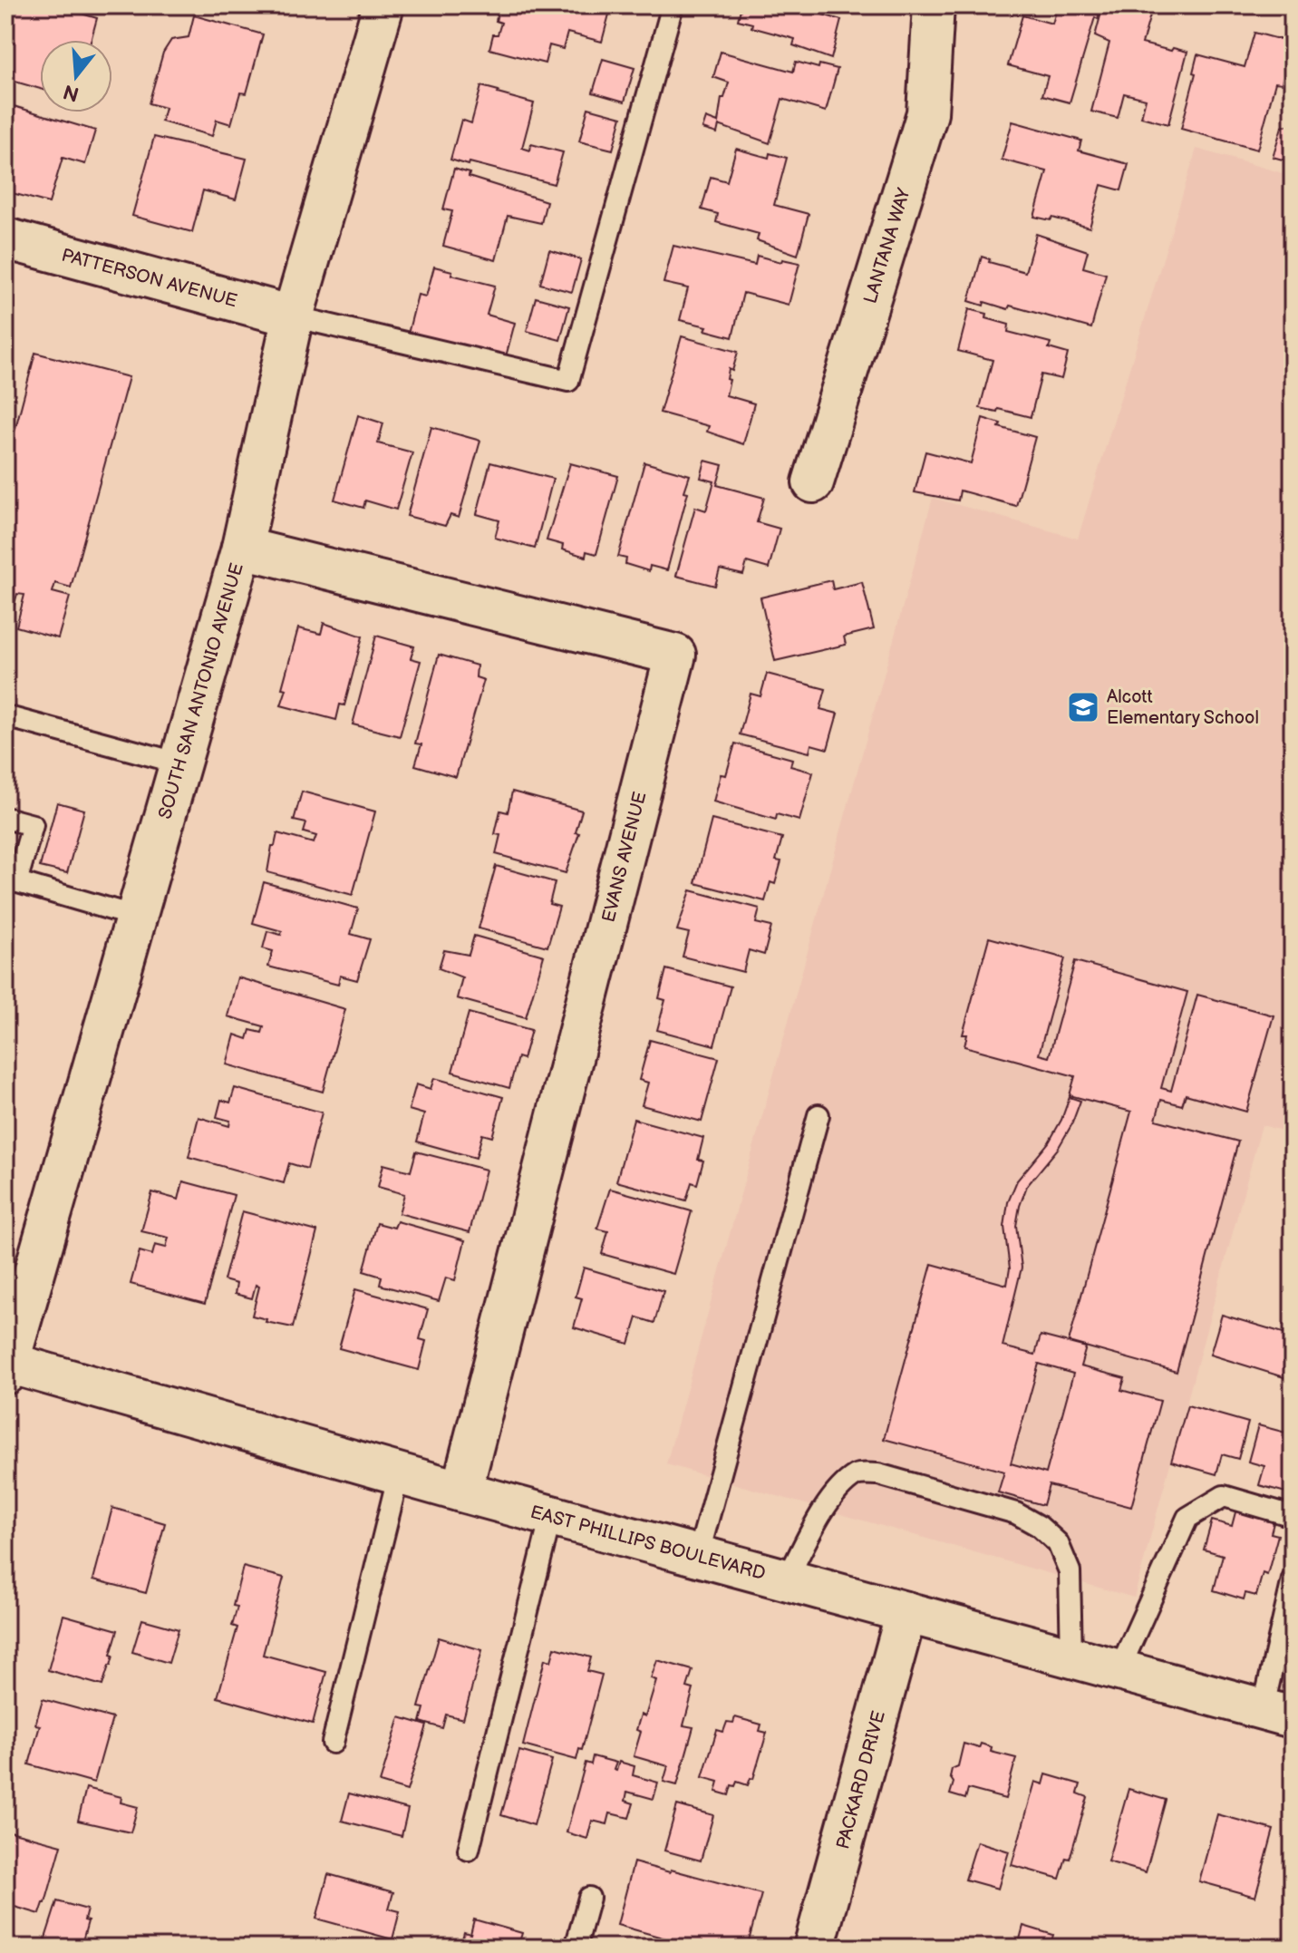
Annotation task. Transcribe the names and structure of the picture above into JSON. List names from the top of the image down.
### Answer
{
  "streets": {
    "street": [
      "LANTANA WAY",
      "PATTERSON AVENUE",
      "SOUTH SAN ANTONIO AVENUE",
      "EVANS AVENUE",
      "EAST PHILLIPS BOULEVARD",
      "PACKARD DRIVE"
    ]
  },
  "crossings": [
    ["PATTERSON AVENUE", "SOUTH SAN ANTONIO AVENUE"],
    ["SOUTH SAN ANTONIO AVENUE", "EVANS AVENUE"],
    ["SOUTH SAN ANTONIO AVENUE", "EAST PHILLIPS BOULEVARD"],
    ["EVANS AVENUE", "EAST PHILLIPS BOULEVARD"],
    ["EAST PHILLIPS BOULEVARD", "PACKARD DRIVE"]
  ],
  "places": {
    "school or university": ["Alcott Elementary School"]
  },
  "north": "bottom"
}
